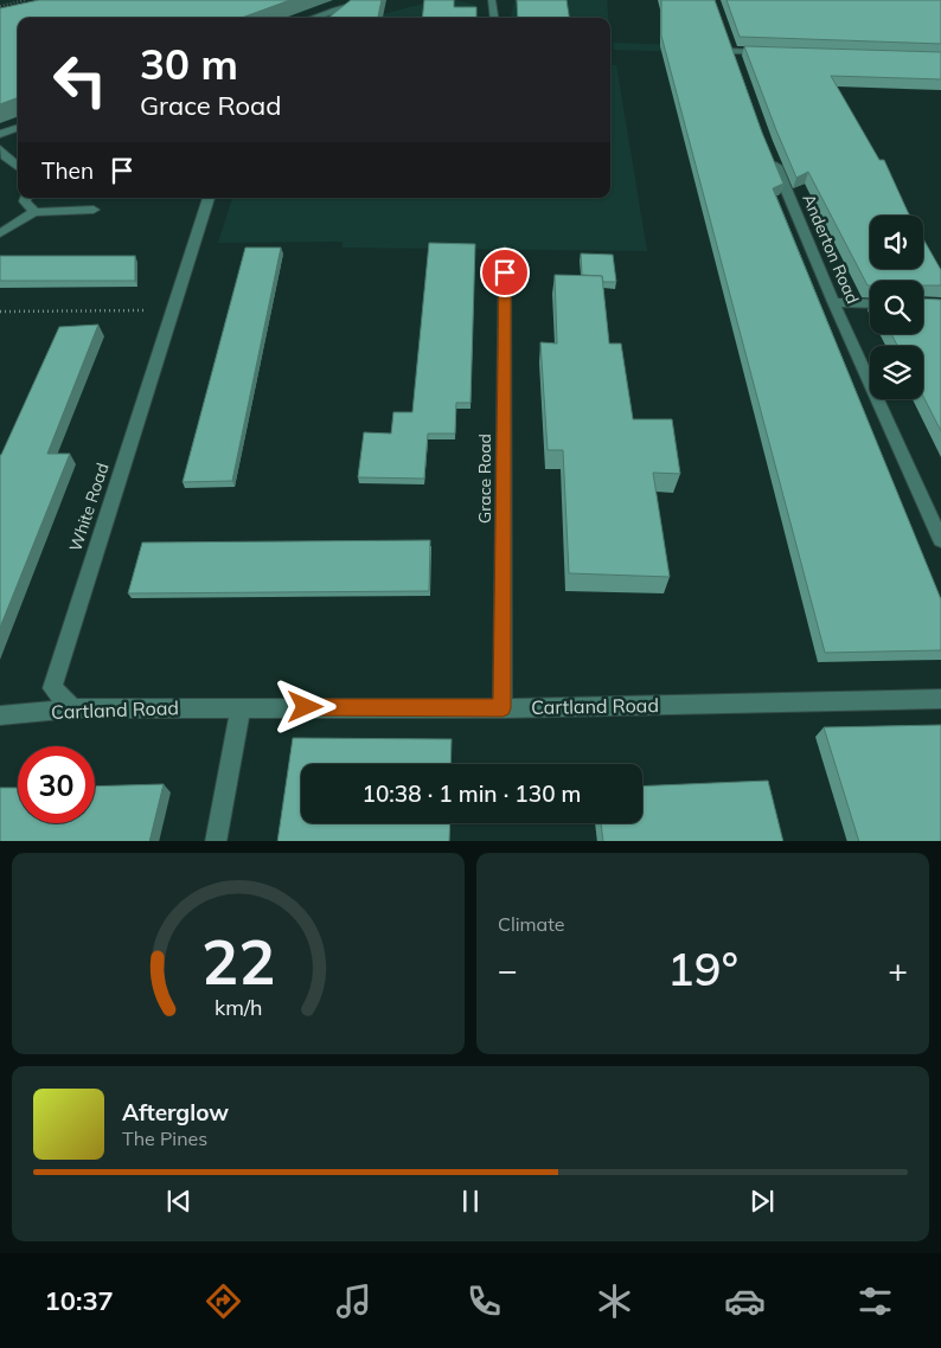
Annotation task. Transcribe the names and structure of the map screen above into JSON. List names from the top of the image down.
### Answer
{
  "streets": {
    "street": [
      "Anderton Road",
      "Grace Road",
      "White Road",
      "Cartland Road"
    ]
  },
  "crossings": [
    ["Grace Road", "Cartland Road"],
    ["White Road", "Cartland Road"]
  ],
  "page": {
    "turn": ["30 m", "Grace Road"],
    "then": "Then",
    "limit": "30",
    "trip": "10:38 · 1 min · 130 m",
    "tile": "Climate",
    "heat": ["−", "19°", "+"],
    "song": ["Afterglow", "The Pines"],
    "tabs": "10:37",
    "gauge": ["22", "km/h"]
  }
}
